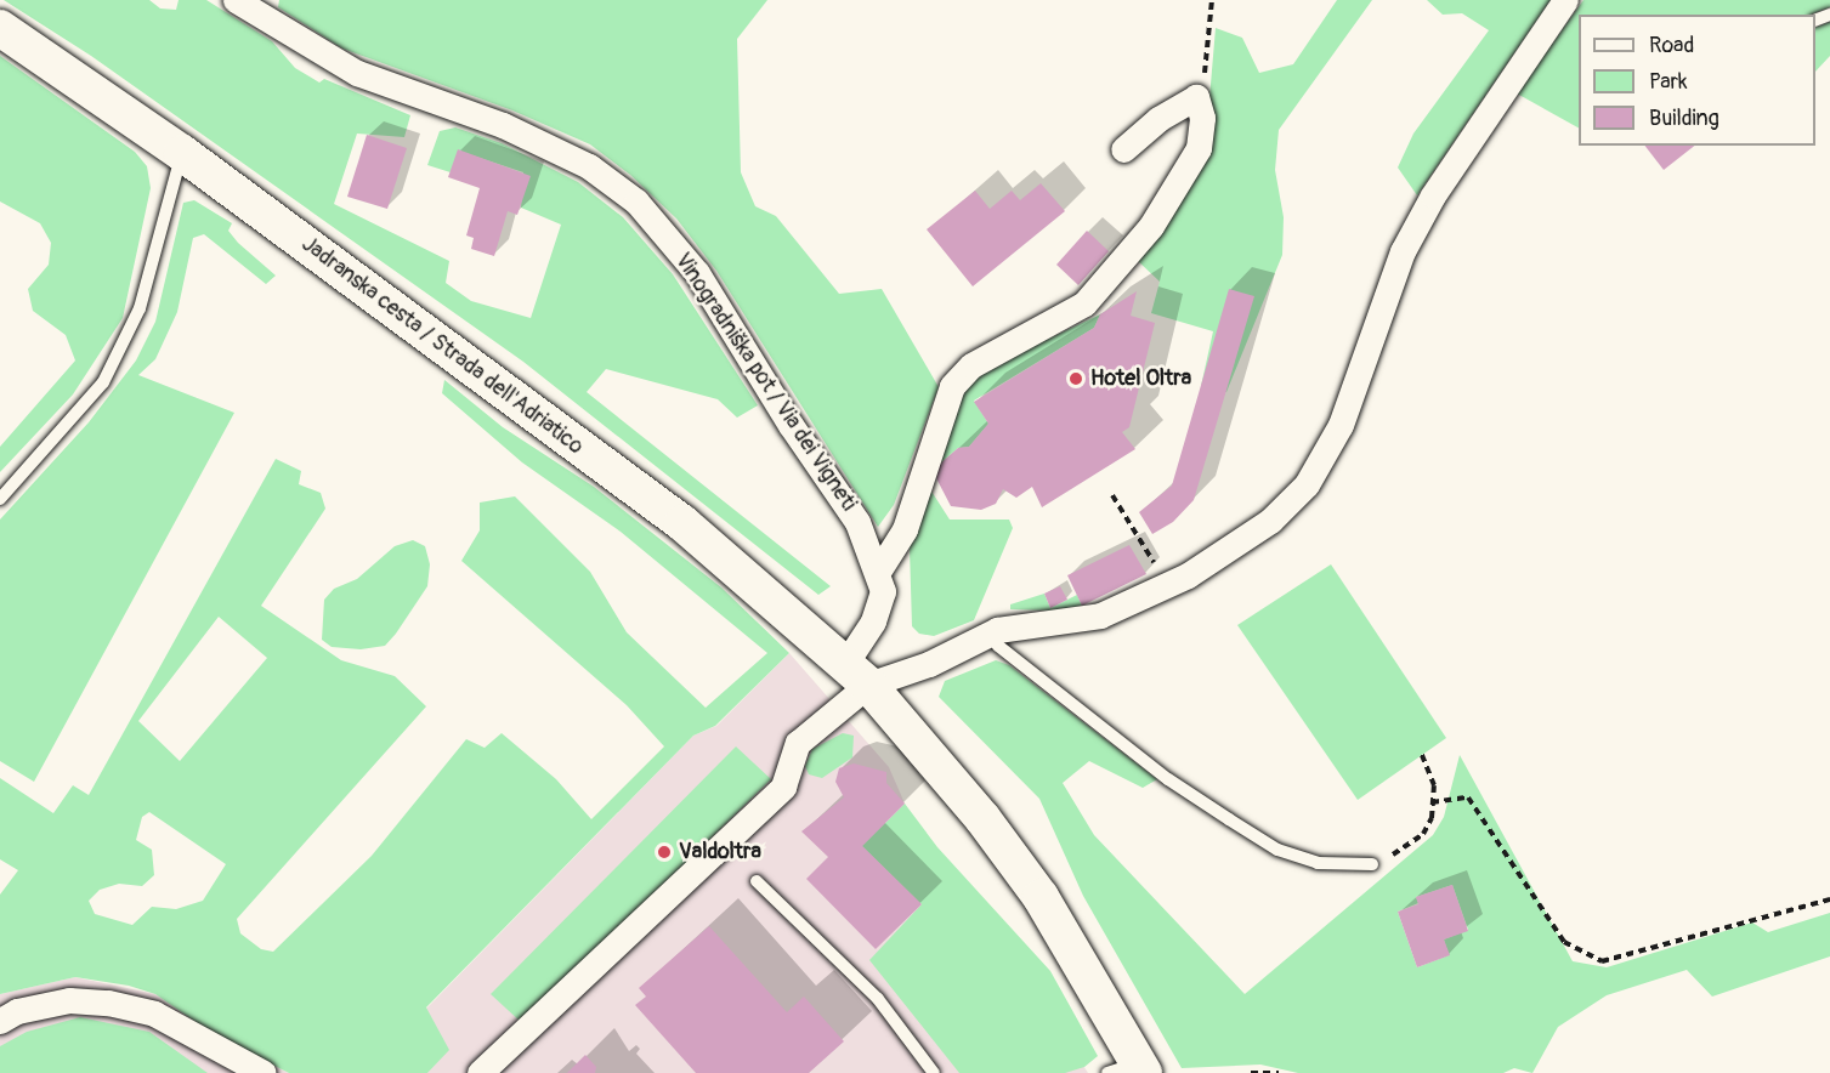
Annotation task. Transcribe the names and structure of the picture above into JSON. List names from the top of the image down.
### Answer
{
  "streets": {
    "main road": ["Jadranska cesta / Strada dell'Adriatico"],
    "street": ["Vinogradniška pot / Via dei Vigneti"]
  },
  "crossings": [
    ["Jadranska cesta / Strada dell'Adriatico", "Vinogradniška pot / Via dei Vigneti"]
  ],
  "places": ["Hotel Oltra", "Valdoltra"],
  "legend": ["Road", "Park", "Building"]
}
